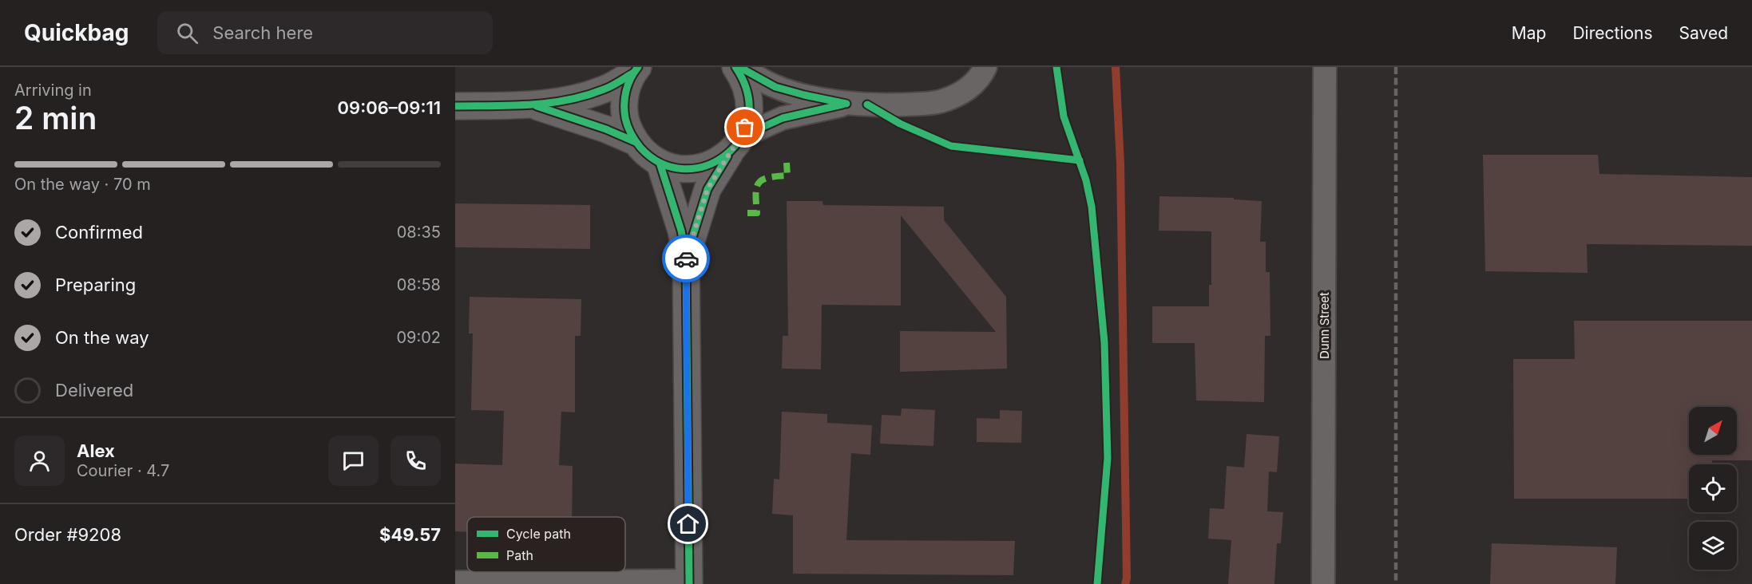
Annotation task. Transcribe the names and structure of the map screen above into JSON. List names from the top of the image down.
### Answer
{
  "streets": {
    "street": ["Dunn Street"]
  },
  "legend": ["Cycle path", "Path"],
  "north": "top right",
  "page": {
    "header": "Quickbag",
    "search": "Search here",
    "nav": ["Map", "Directions", "Saved"],
    "heading": ["2 min", "Arriving in", "09:06–09:11"],
    "panel": [
      "Alex",
      "Courier · 4.7",
      "Order #9208",
      "$49.57"
    ],
    "bar": "On the way · 70 m",
    "list": [
      ["Confirmed", "08:35"],
      ["Preparing", "08:58"],
      ["On the way", "09:02"],
      "Delivered"
    ]
  }
}
